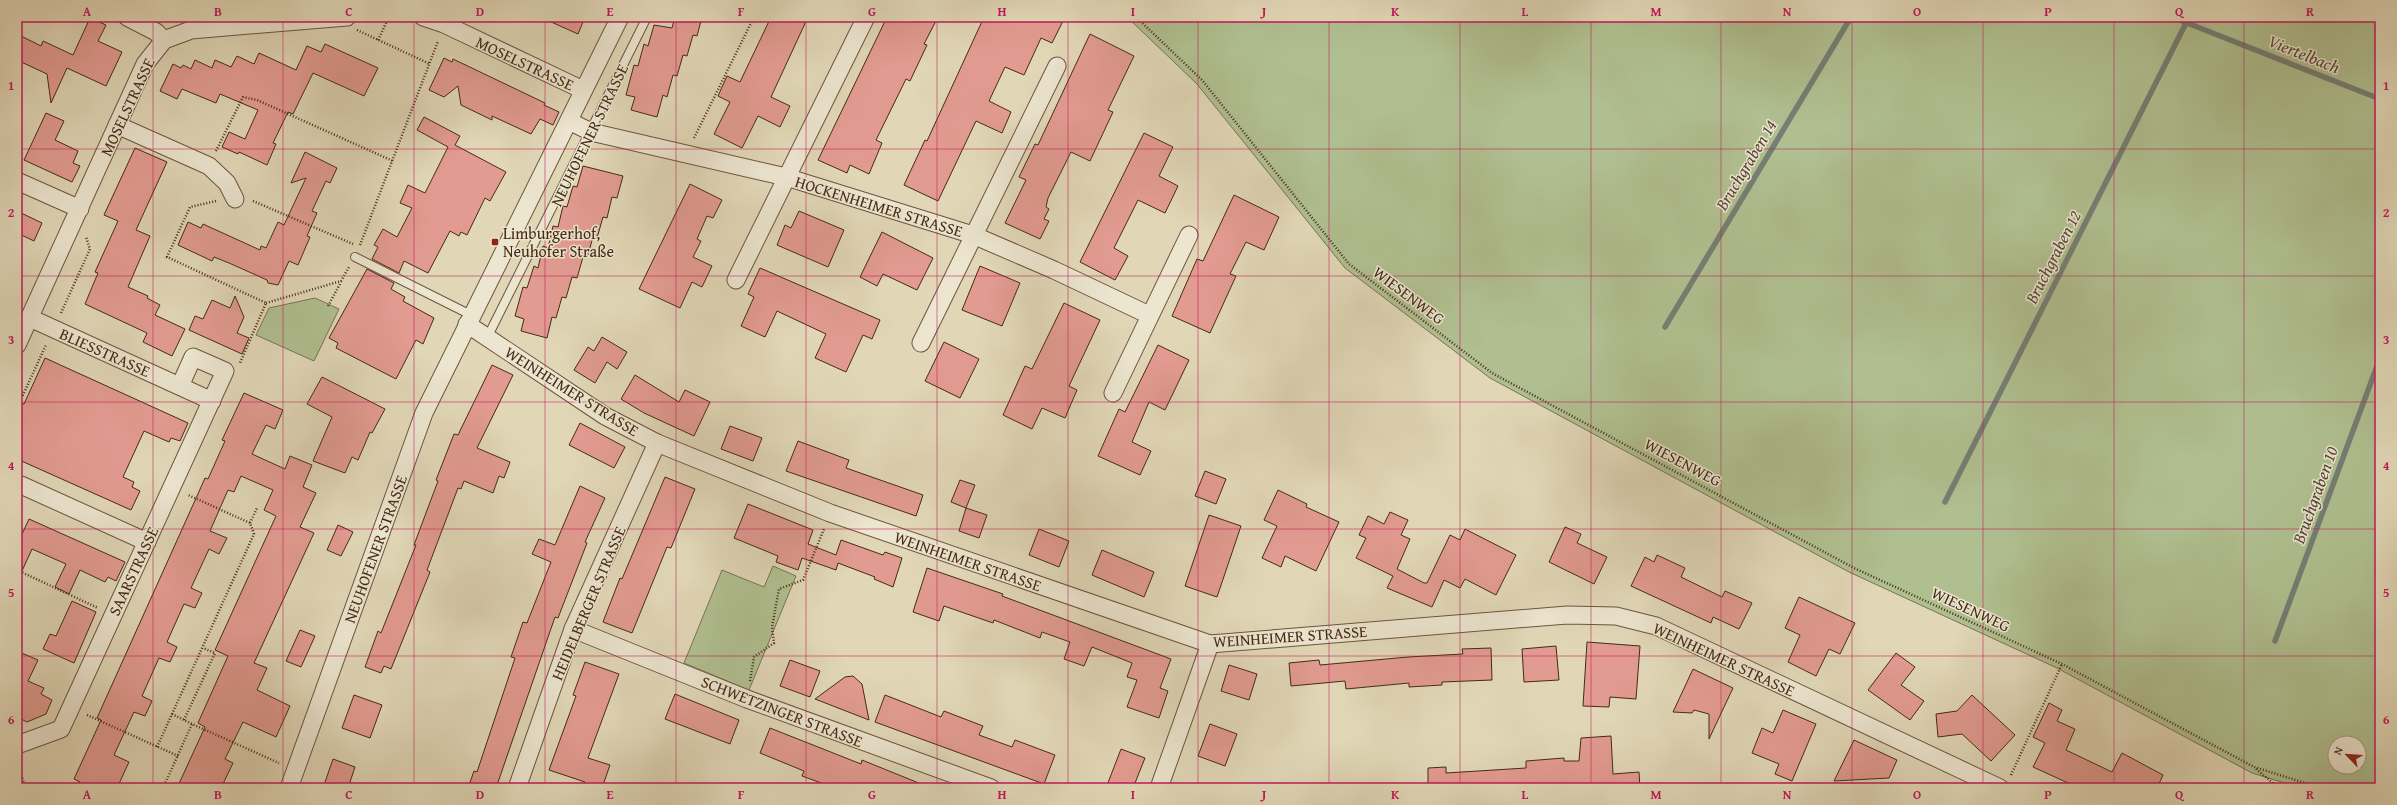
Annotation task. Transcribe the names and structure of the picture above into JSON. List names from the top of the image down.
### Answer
{
  "streets": {
    "street": [
      "MOSELSTRASSE",
      "NEUHOFENER STRASSE",
      "HOCKENHEIMER STRASSE",
      "BLIESSTRASSE",
      "WEINHEIMER STRASSE",
      "SAARSTRASSE",
      "HEIDELBERGER STRASSE",
      "SCHWETZINGER STRASSE"
    ],
    "path": ["WIESENWEG"]
  },
  "crossings": [
    ["MOSELSTRASSE", "NEUHOFENER STRASSE"],
    ["MOSELSTRASSE", "BLIESSTRASSE"],
    ["NEUHOFENER STRASSE", "HOCKENHEIMER STRASSE"],
    ["NEUHOFENER STRASSE", "WEINHEIMER STRASSE"],
    ["BLIESSTRASSE", "SAARSTRASSE"],
    ["WEINHEIMER STRASSE", "HEIDELBERGER STRASSE"],
    ["HEIDELBERGER STRASSE", "SCHWETZINGER STRASSE"]
  ],
  "water": [
    "Viertelbach",
    "Bruchgraben 14",
    "Bruchgraben 12",
    "Bruchgraben 10"
  ],
  "places": {
    "transit": ["Limburgerhof, Neuhofer Straße"]
  },
  "north": "top left",
  "grid": {
    "columns": [
      "A",
      "B",
      "C",
      "D",
      "E",
      "F",
      "G",
      "H",
      "I",
      "J",
      "K",
      "L",
      "M",
      "N",
      "O",
      "P",
      "Q",
      "R"
    ],
    "rows": [
      "1",
      "2",
      "3",
      "4",
      "5",
      "6"
    ]
  }
}
